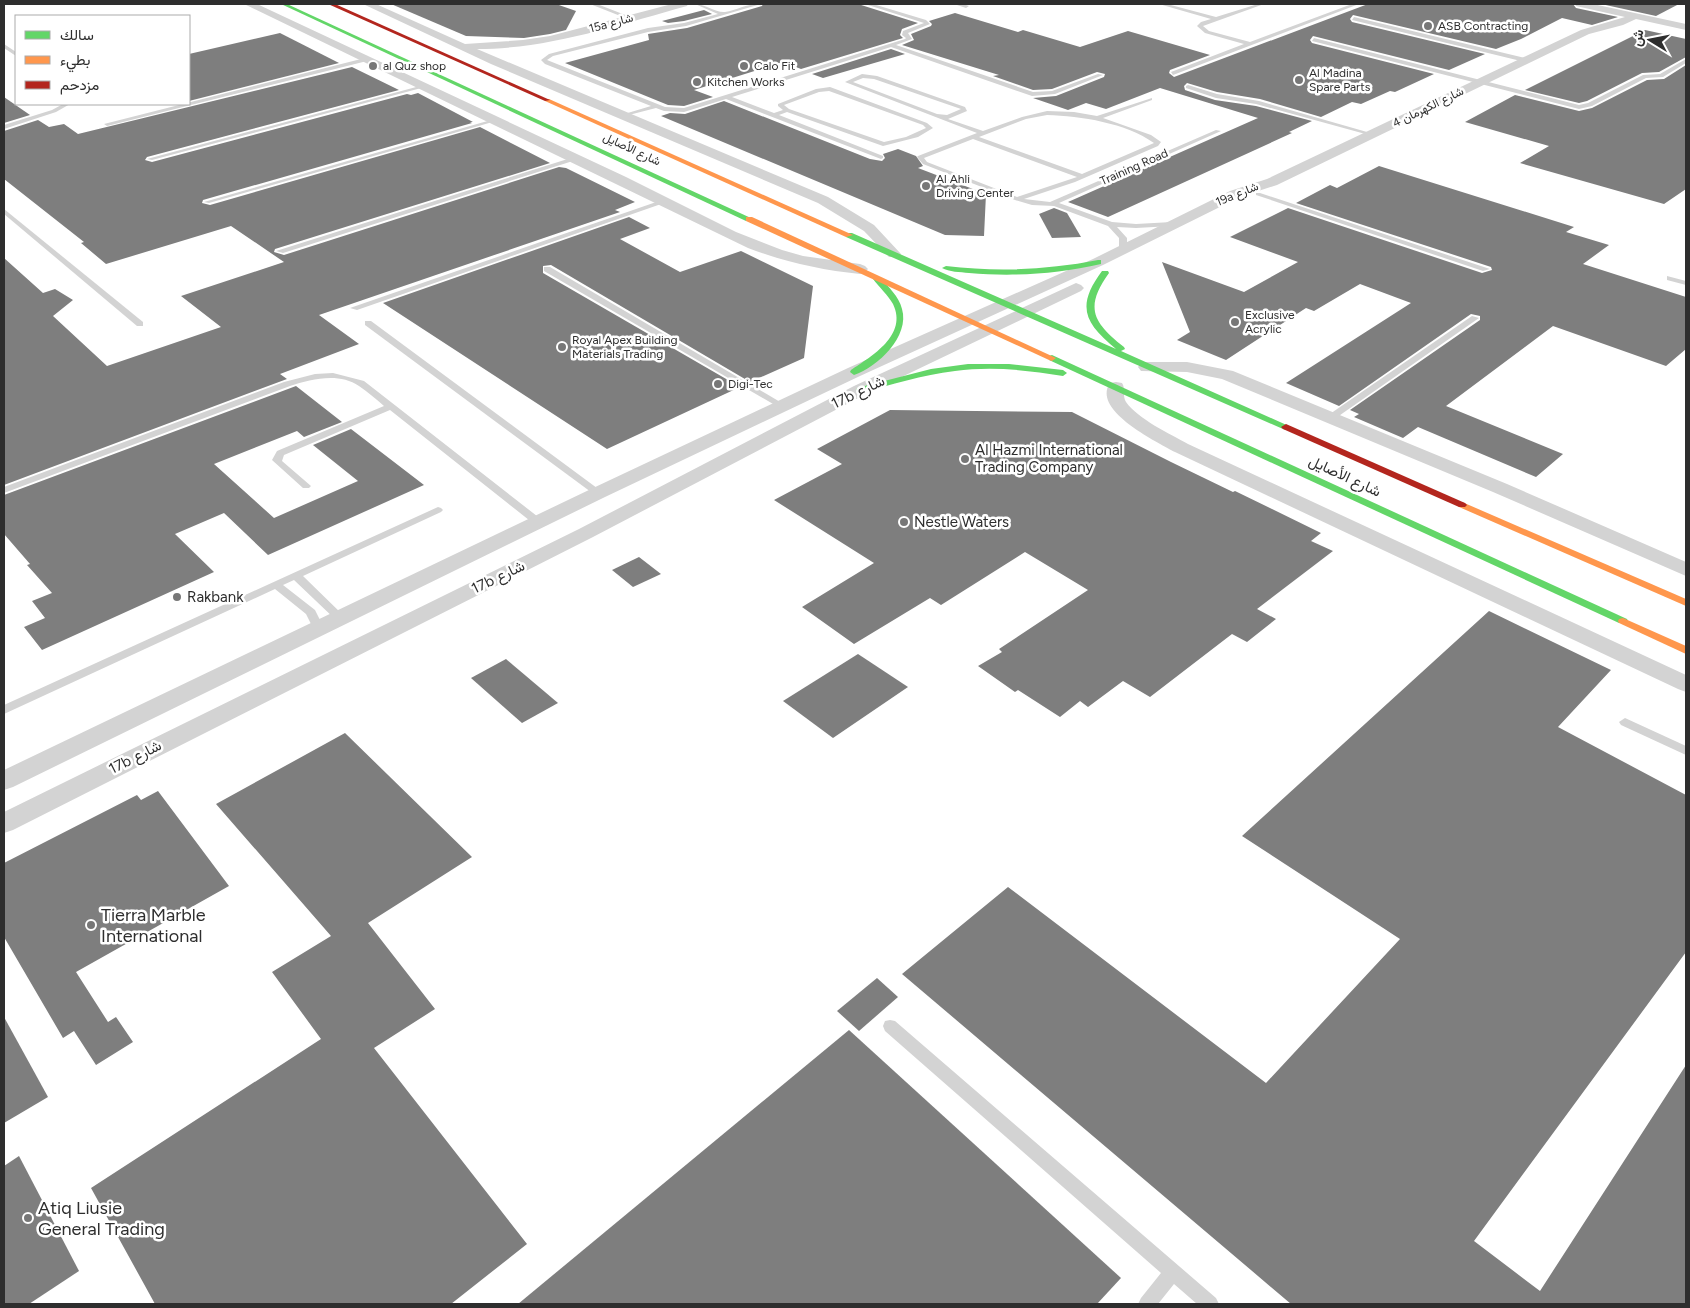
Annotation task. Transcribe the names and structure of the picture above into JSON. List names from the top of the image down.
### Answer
{
  "streets": {
    "main road": ["شارع الأصايل"],
    "street": [
      "15a شارع",
      "شارع الكهرمان 4",
      "19a شارع",
      "17b شارع"
    ],
    "lane": ["Training Road"]
  },
  "crossings": [
    ["شارع الكهرمان 4", "19a شارع"],
    ["شارع الأصايل", "19a شارع"],
    ["شارع الأصايل", "17b شارع"],
    ["19a شارع", "17b شارع"]
  ],
  "places": [
    "ASB Contracting",
    "al Quz shop",
    "Calo Fit",
    "Al Madina Spare Parts",
    "Kitchen Works",
    "Al Ahli Driving Center",
    "Exclusive Acrylic",
    "Royal Apex Building Materials Trading",
    "Digi-Tec",
    "Al Hazmi International Trading Company",
    "Nestle Waters",
    "Rakbank",
    "Tierra Marble International",
    "Atiq Liusie General Trading"
  ],
  "legend": ["سالك", "بطيء", "مزدحم"],
  "north": "left"
}
